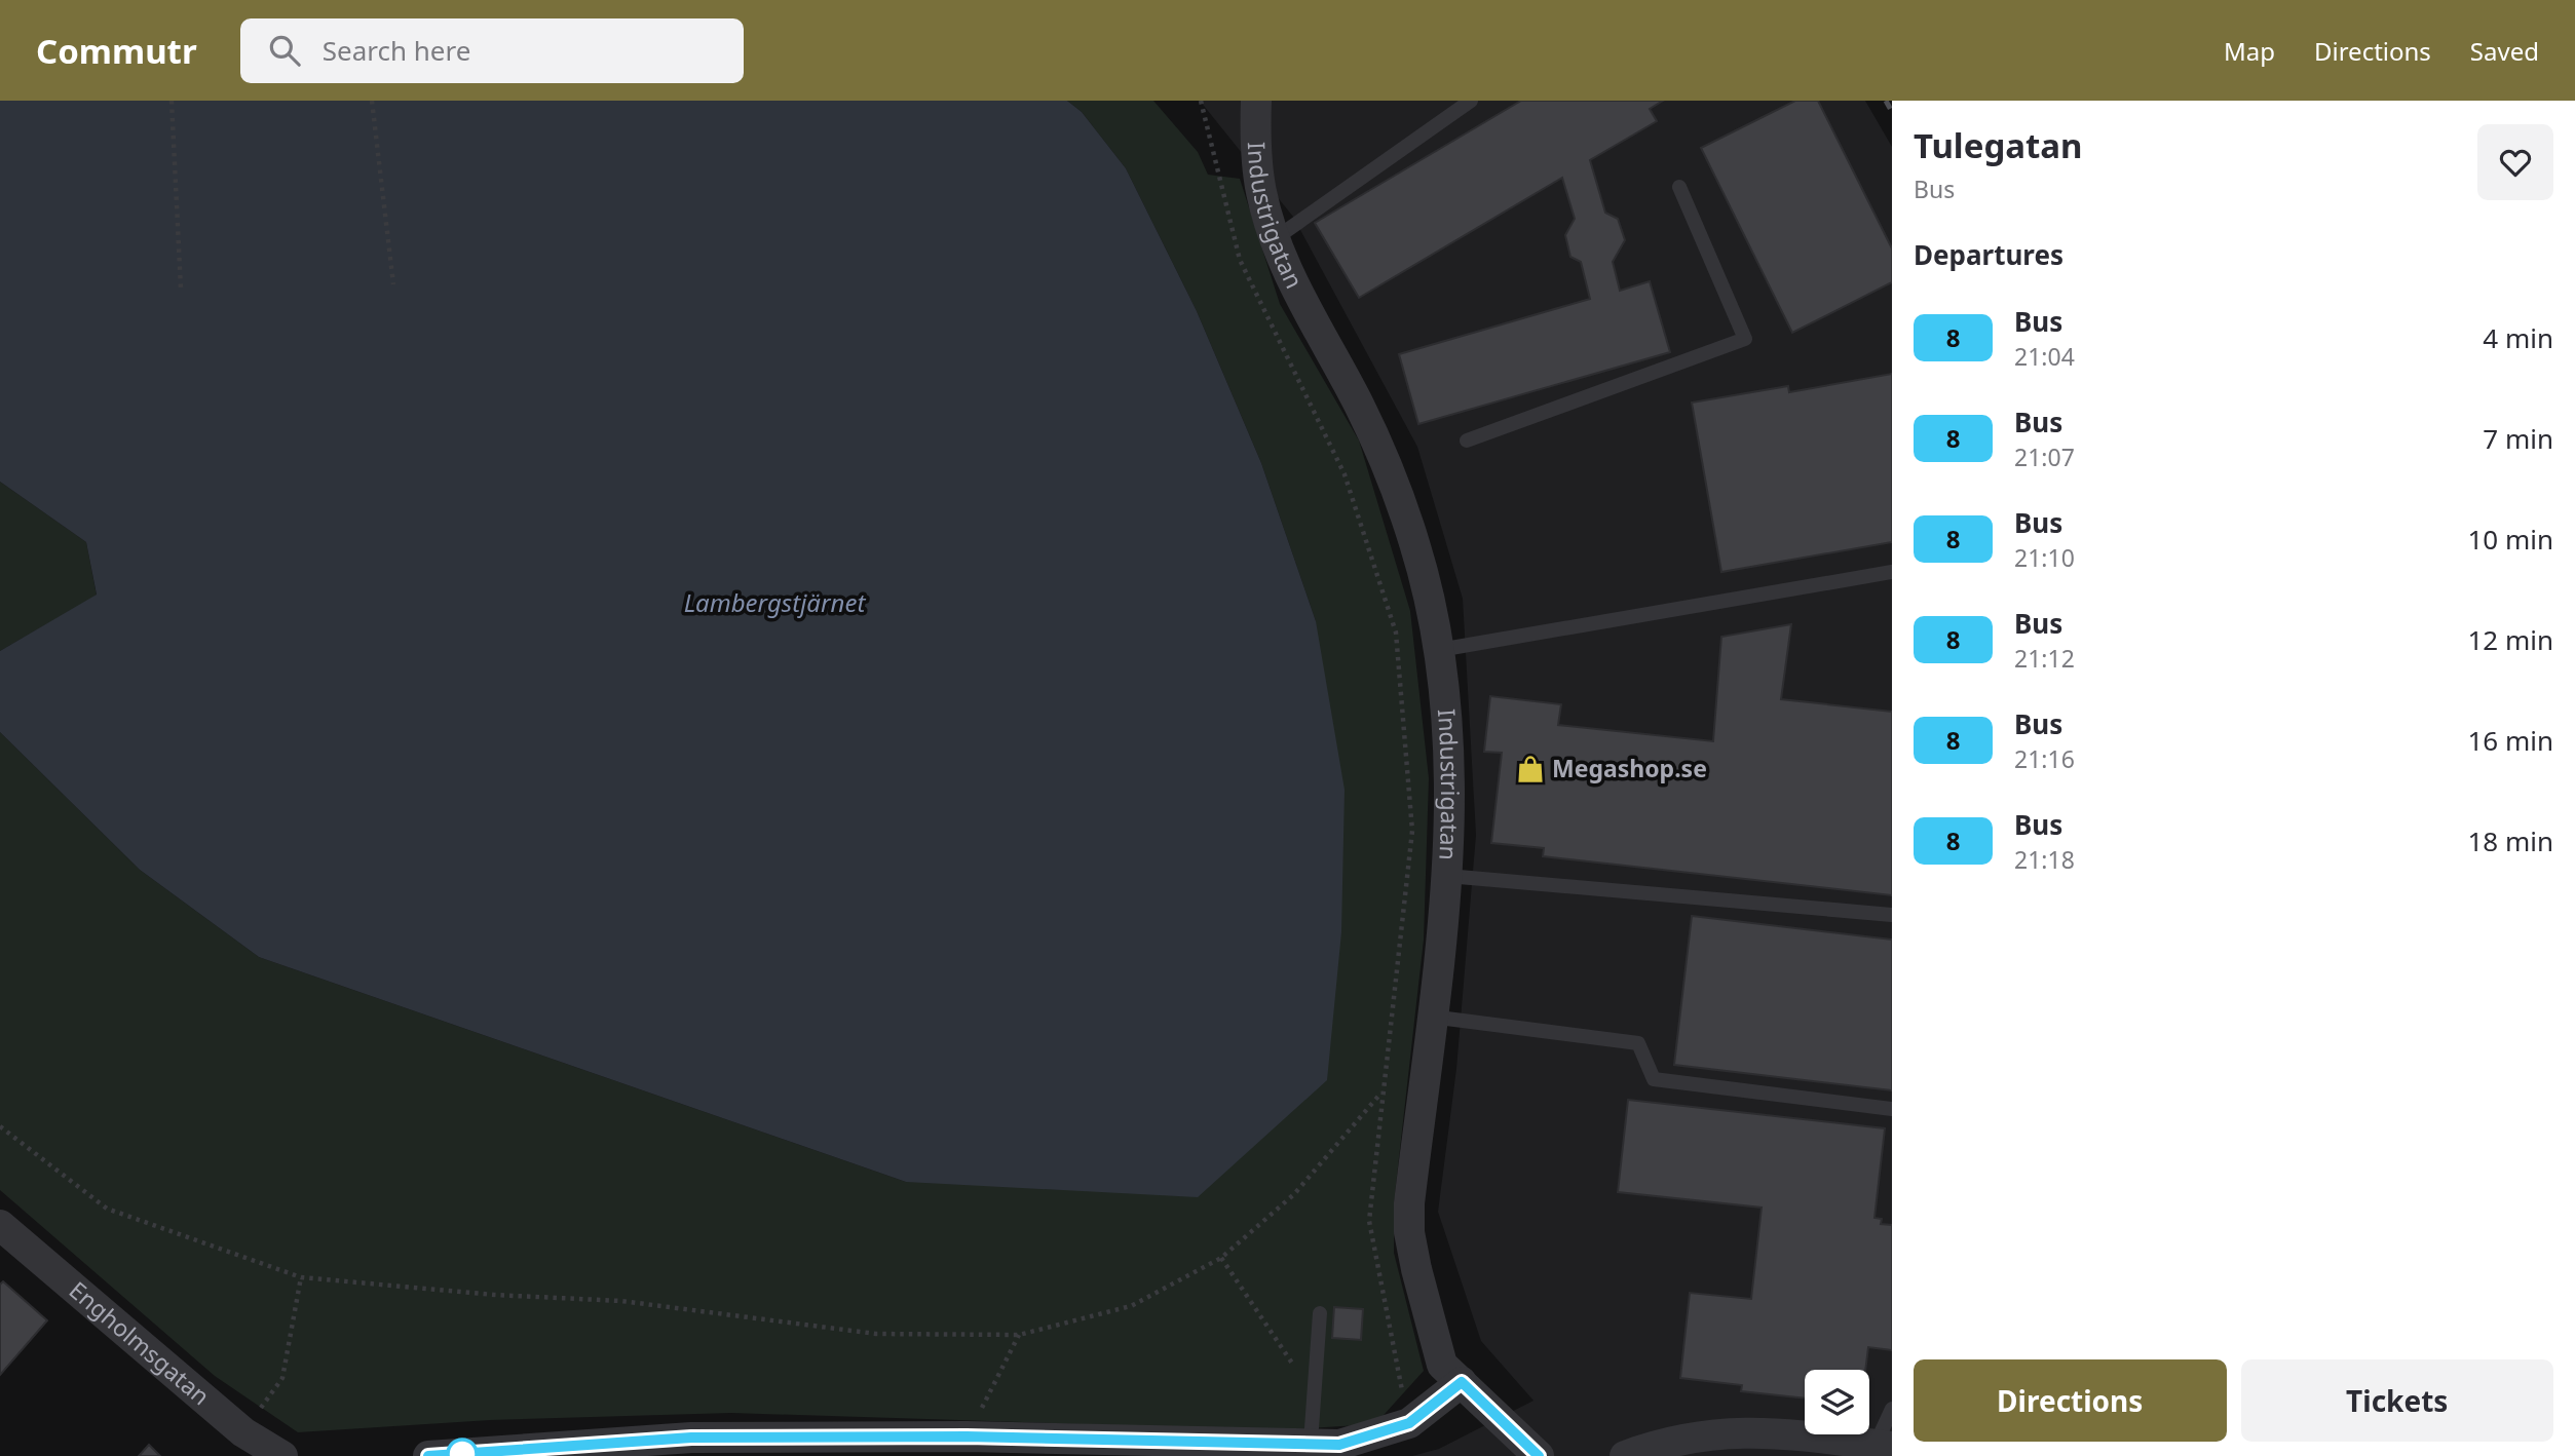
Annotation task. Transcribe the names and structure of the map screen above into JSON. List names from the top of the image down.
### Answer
{
  "streets": {
    "street": ["Industrigatan", "Engholmsgatan"]
  },
  "water": ["Lambergstjärnet"],
  "places": {
    "shop": ["Megashop.se"]
  },
  "lines": ["bus line 8"],
  "page": {
    "header": "Commutr",
    "search": "Search here",
    "nav": ["Map", "Directions", "Saved"],
    "heading": [
      ["Tulegatan", "Bus"],
      "Departures"
    ],
    "list": [
      {
        "mark": "8",
        "name": "Bus",
        "note": "21:04",
        "value": "4 min"
      },
      {
        "mark": "8",
        "name": "Bus",
        "note": "21:07",
        "value": "7 min"
      },
      {
        "mark": "8",
        "name": "Bus",
        "note": "21:10",
        "value": "10 min"
      },
      {
        "mark": "8",
        "name": "Bus",
        "note": "21:12",
        "value": "12 min"
      },
      {
        "mark": "8",
        "name": "Bus",
        "note": "21:16",
        "value": "16 min"
      },
      {
        "mark": "8",
        "name": "Bus",
        "note": "21:18",
        "value": "18 min"
      }
    ],
    "buttons": ["Directions", "Tickets"]
  }
}
